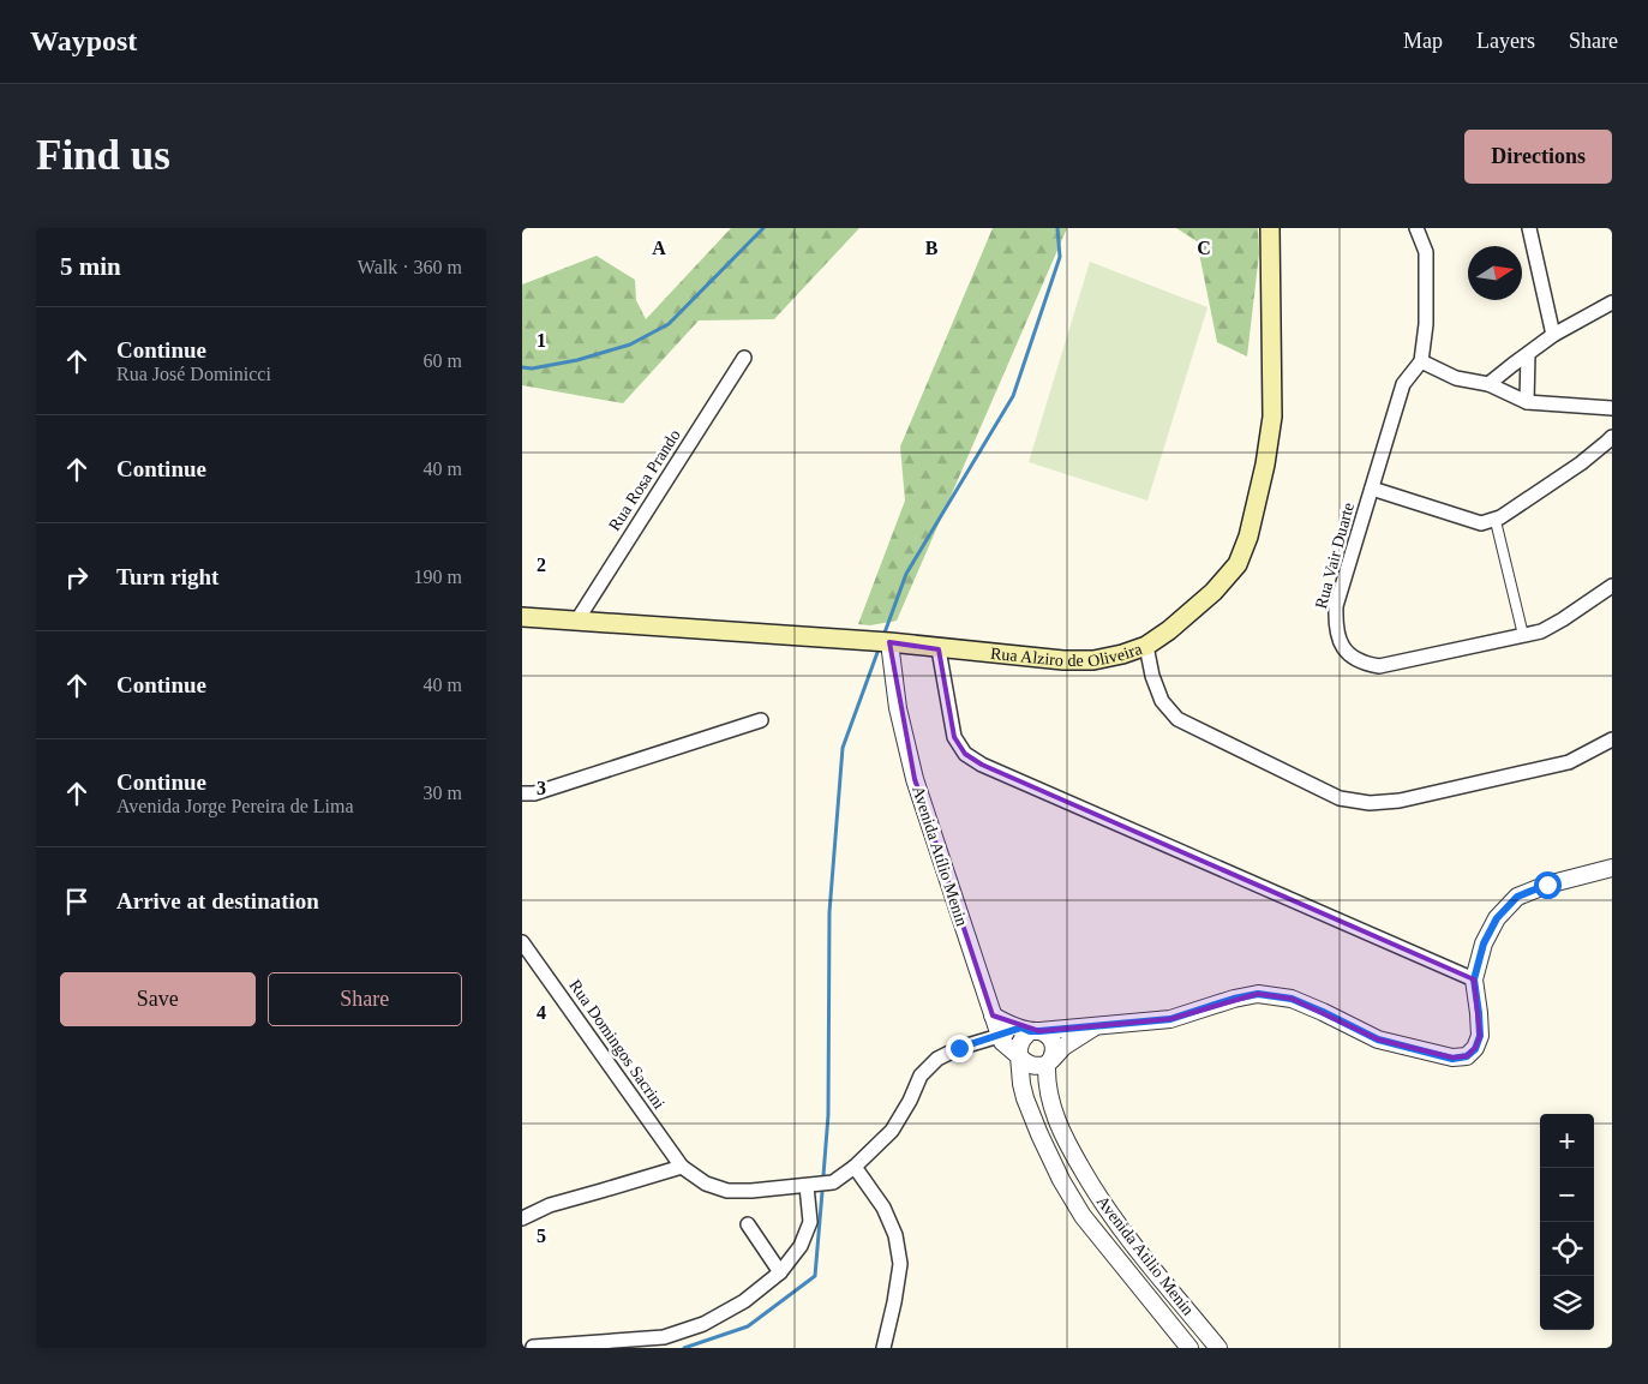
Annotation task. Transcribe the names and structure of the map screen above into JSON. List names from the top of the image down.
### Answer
{
  "streets": {
    "main road": ["Rua Alziro de Oliveira"],
    "street": [
      "Rua Rosa Prando",
      "Rua Vair Duarte",
      "Avenida Atílio Menin",
      "Rua Domingos Sacrini",
      "Avenida Atilio Menin"
    ]
  },
  "crossings": [
    ["Rua Rosa Prando", "Rua Alziro de Oliveira"],
    ["Rua Alziro de Oliveira", "Avenida Atílio Menin"],
    ["Avenida Atílio Menin", "Avenida Atilio Menin"]
  ],
  "north": "right",
  "page": {
    "header": "Waypost",
    "nav": ["Map", "Layers", "Share"],
    "buttons": [
      "Directions",
      ["Save", "Share"]
    ],
    "title": "Find us",
    "heading": ["5 min", "Walk · 360 m"],
    "list": [
      ["Continue", "Rua José Dominicci", "60 m"],
      ["Continue", "40 m"],
      ["Turn right", "190 m"],
      ["Continue", "40 m"],
      ["Continue", "Avenida Jorge Pereira de Lima", "30 m"],
      "Arrive at destination"
    ],
    "map_buttons": ["+", "−"]
  },
  "grid": {
    "columns": ["A", "B", "C"],
    "rows": [
      "1",
      "2",
      "3",
      "4",
      "5"
    ]
  }
}
